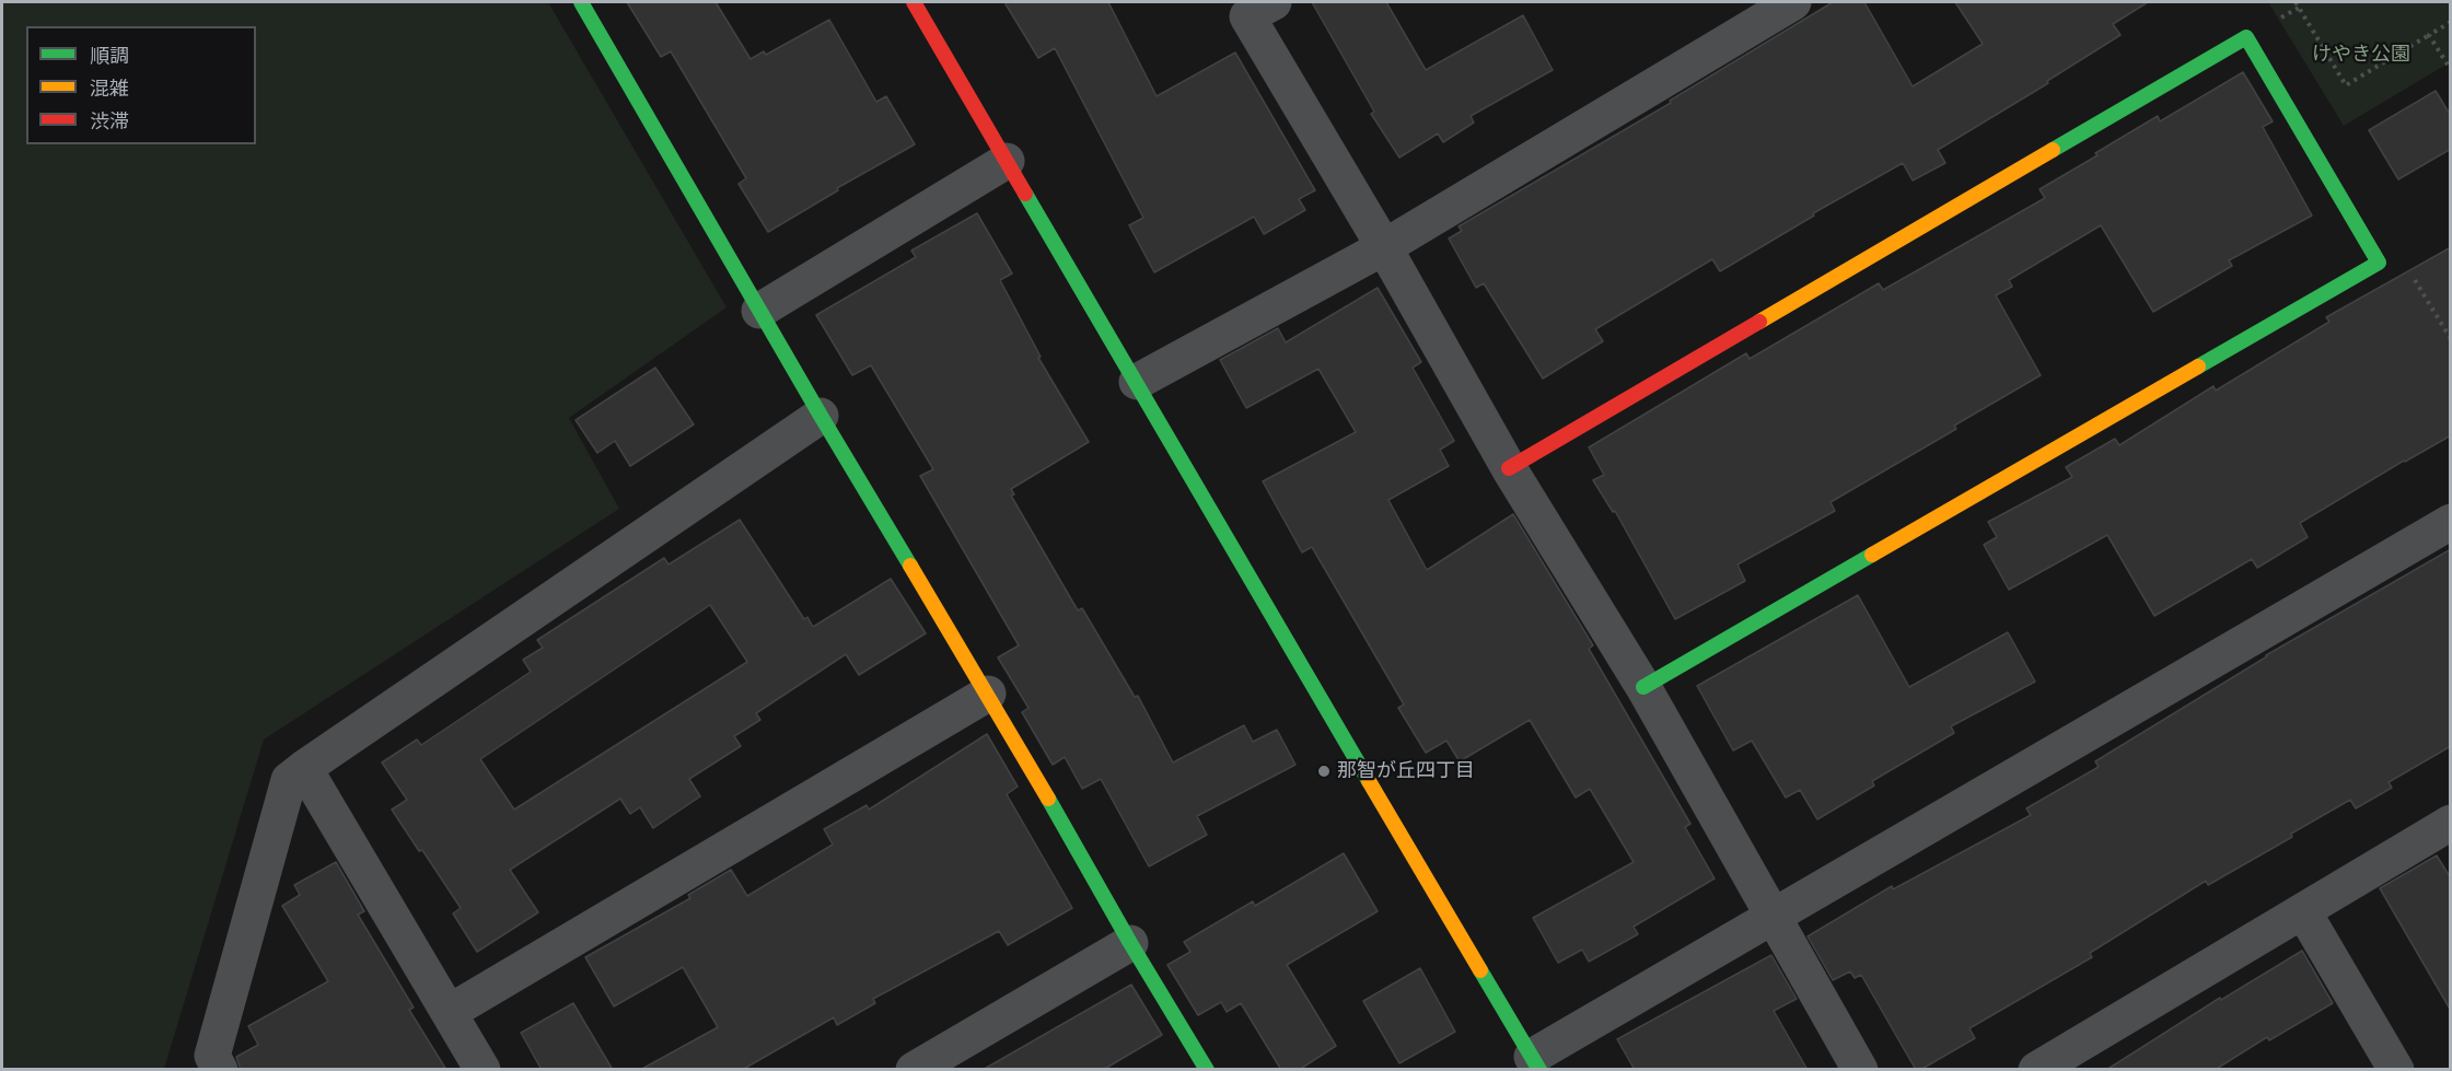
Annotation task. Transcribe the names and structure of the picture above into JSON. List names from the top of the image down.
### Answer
{
  "parks": ["けやき公園"],
  "places": ["那智が丘四丁目"],
  "legend": ["順調", "混雑", "渋滞"]
}
